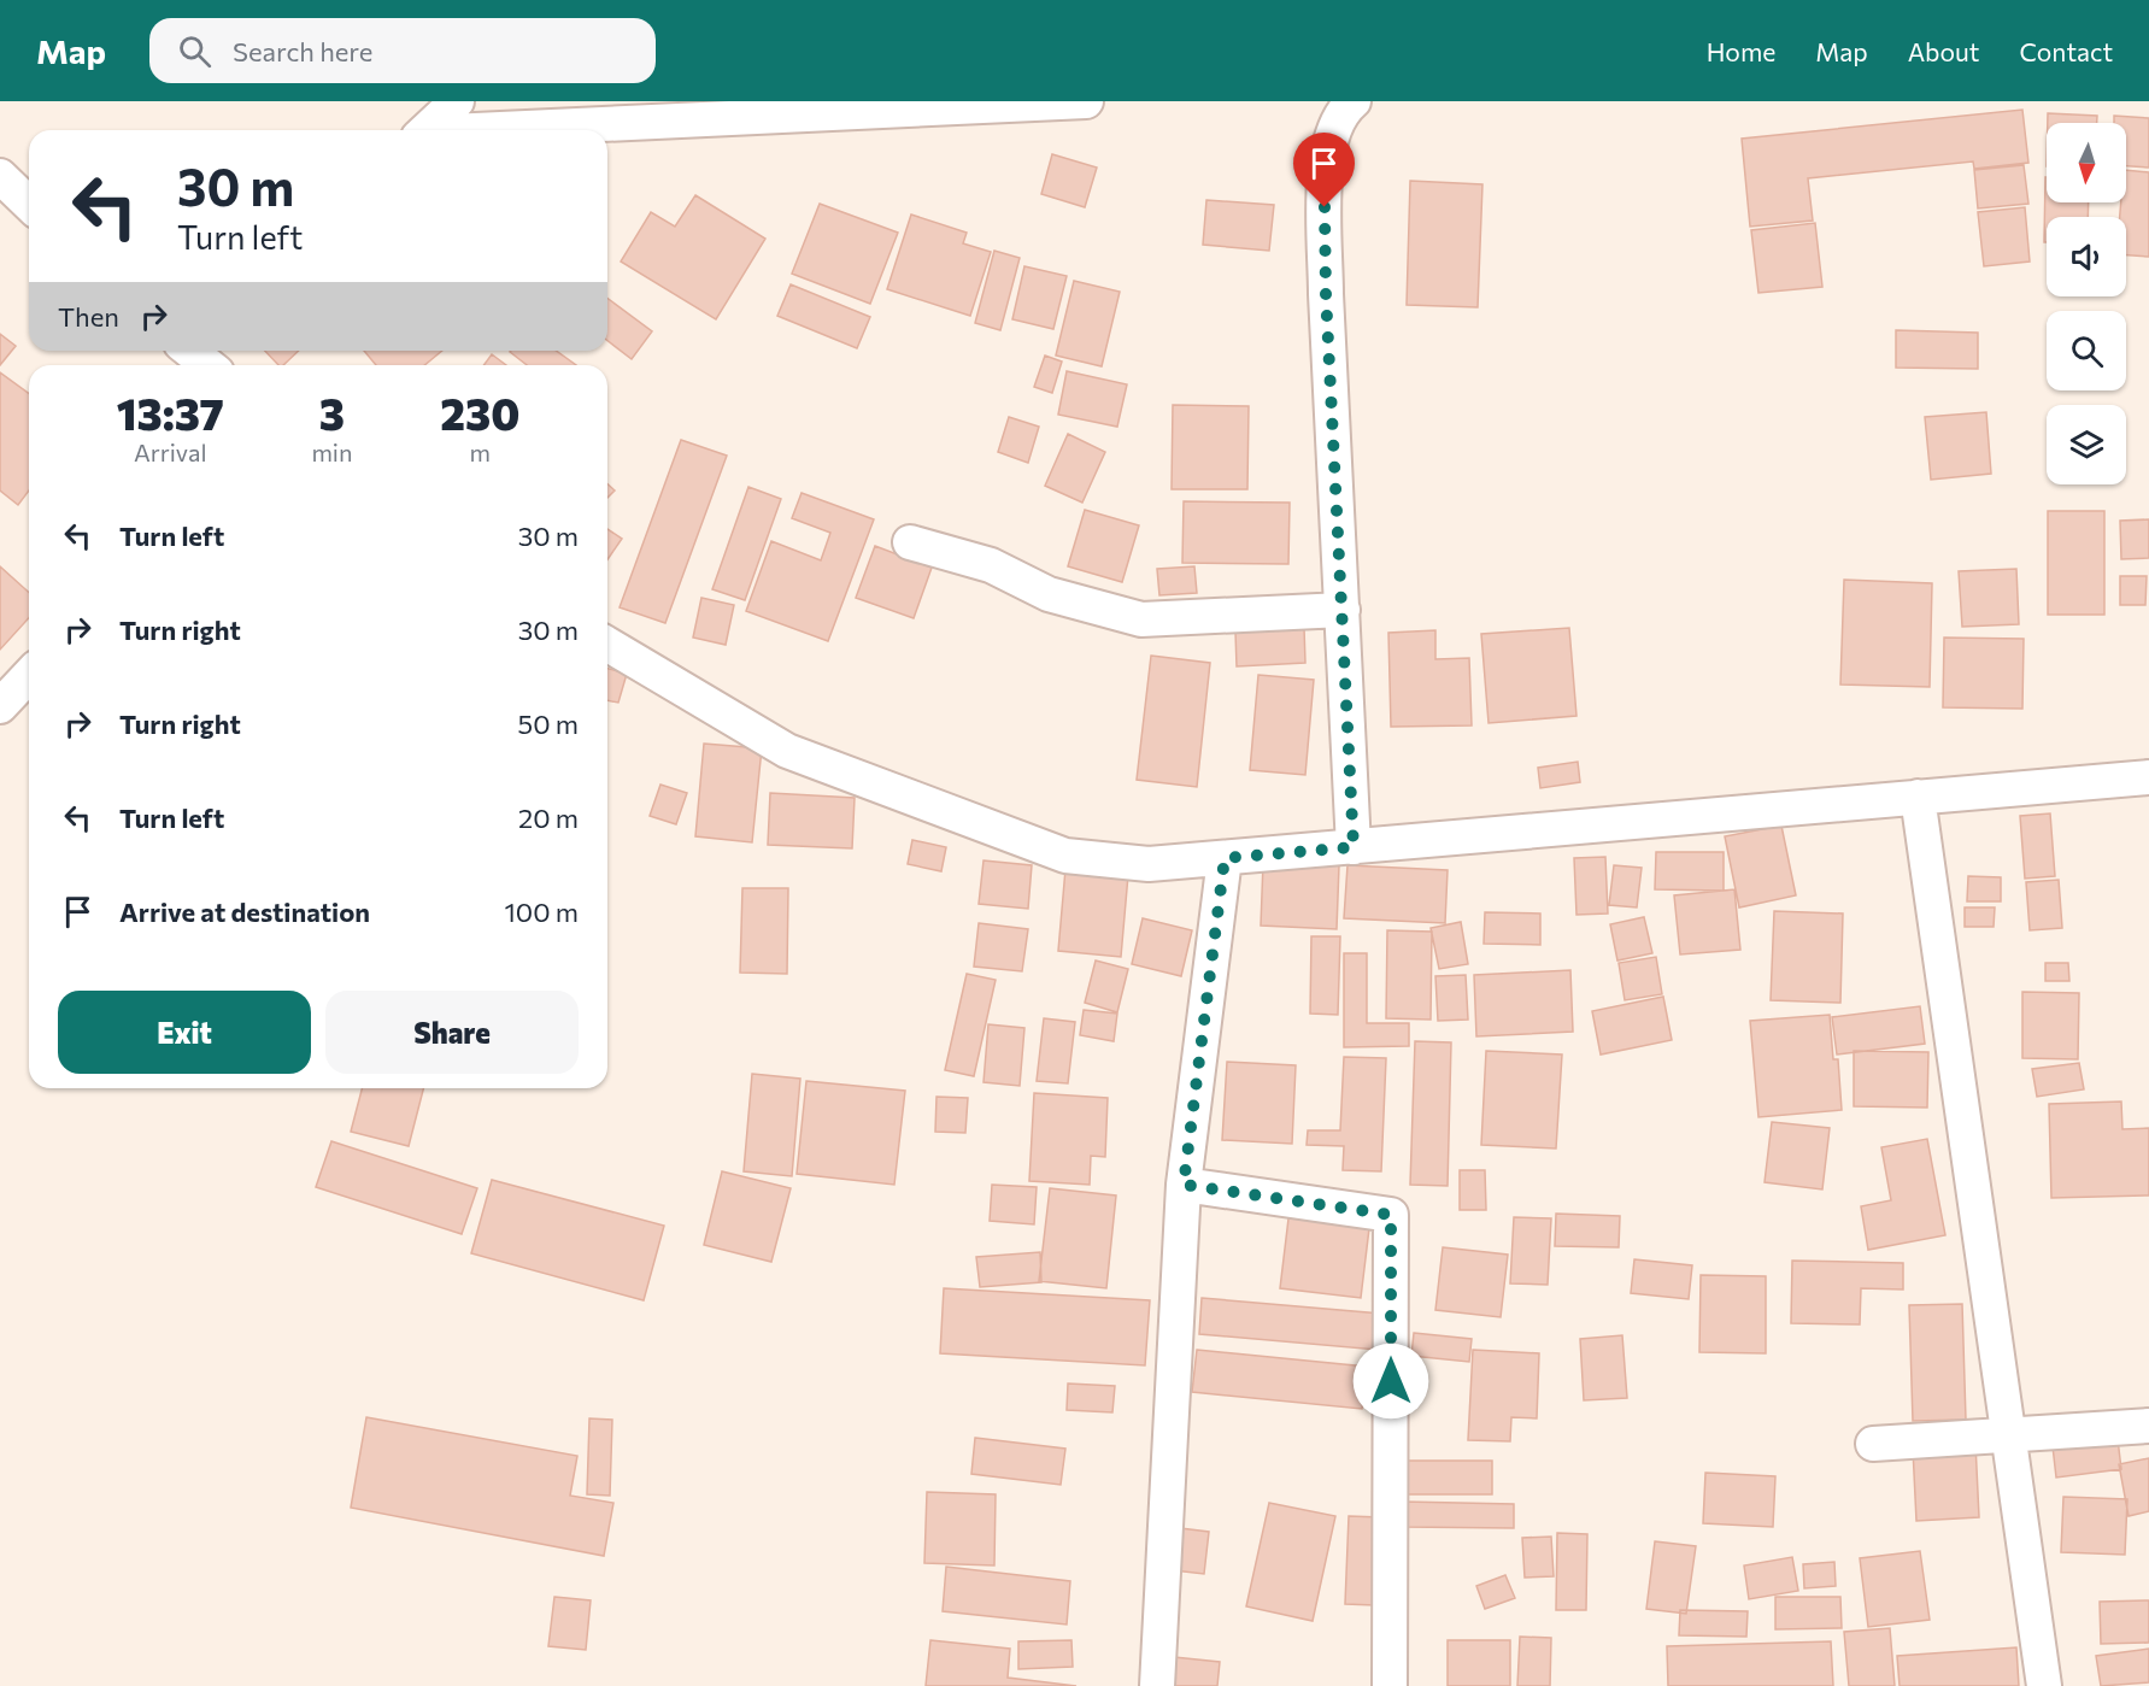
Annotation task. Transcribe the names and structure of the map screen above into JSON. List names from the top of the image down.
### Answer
{
  "north": "bottom",
  "page": {
    "header": "Map",
    "search": "Search here",
    "nav": [
      "Home",
      "Map",
      "About",
      "Contact"
    ],
    "turn": ["30 m", "Turn left"],
    "then": "Then",
    "eta": [
      "13:37",
      "Arrival",
      "3",
      "min",
      "230",
      "m"
    ],
    "list": [
      {
        "name": "Turn left",
        "value": "30 m"
      },
      {
        "name": "Turn right",
        "value": "30 m"
      },
      {
        "name": "Turn right",
        "value": "50 m"
      },
      {
        "name": "Turn left",
        "value": "20 m"
      },
      {
        "name": "Arrive at destination",
        "value": "100 m"
      }
    ],
    "buttons": ["Exit", "Share"]
  }
}
